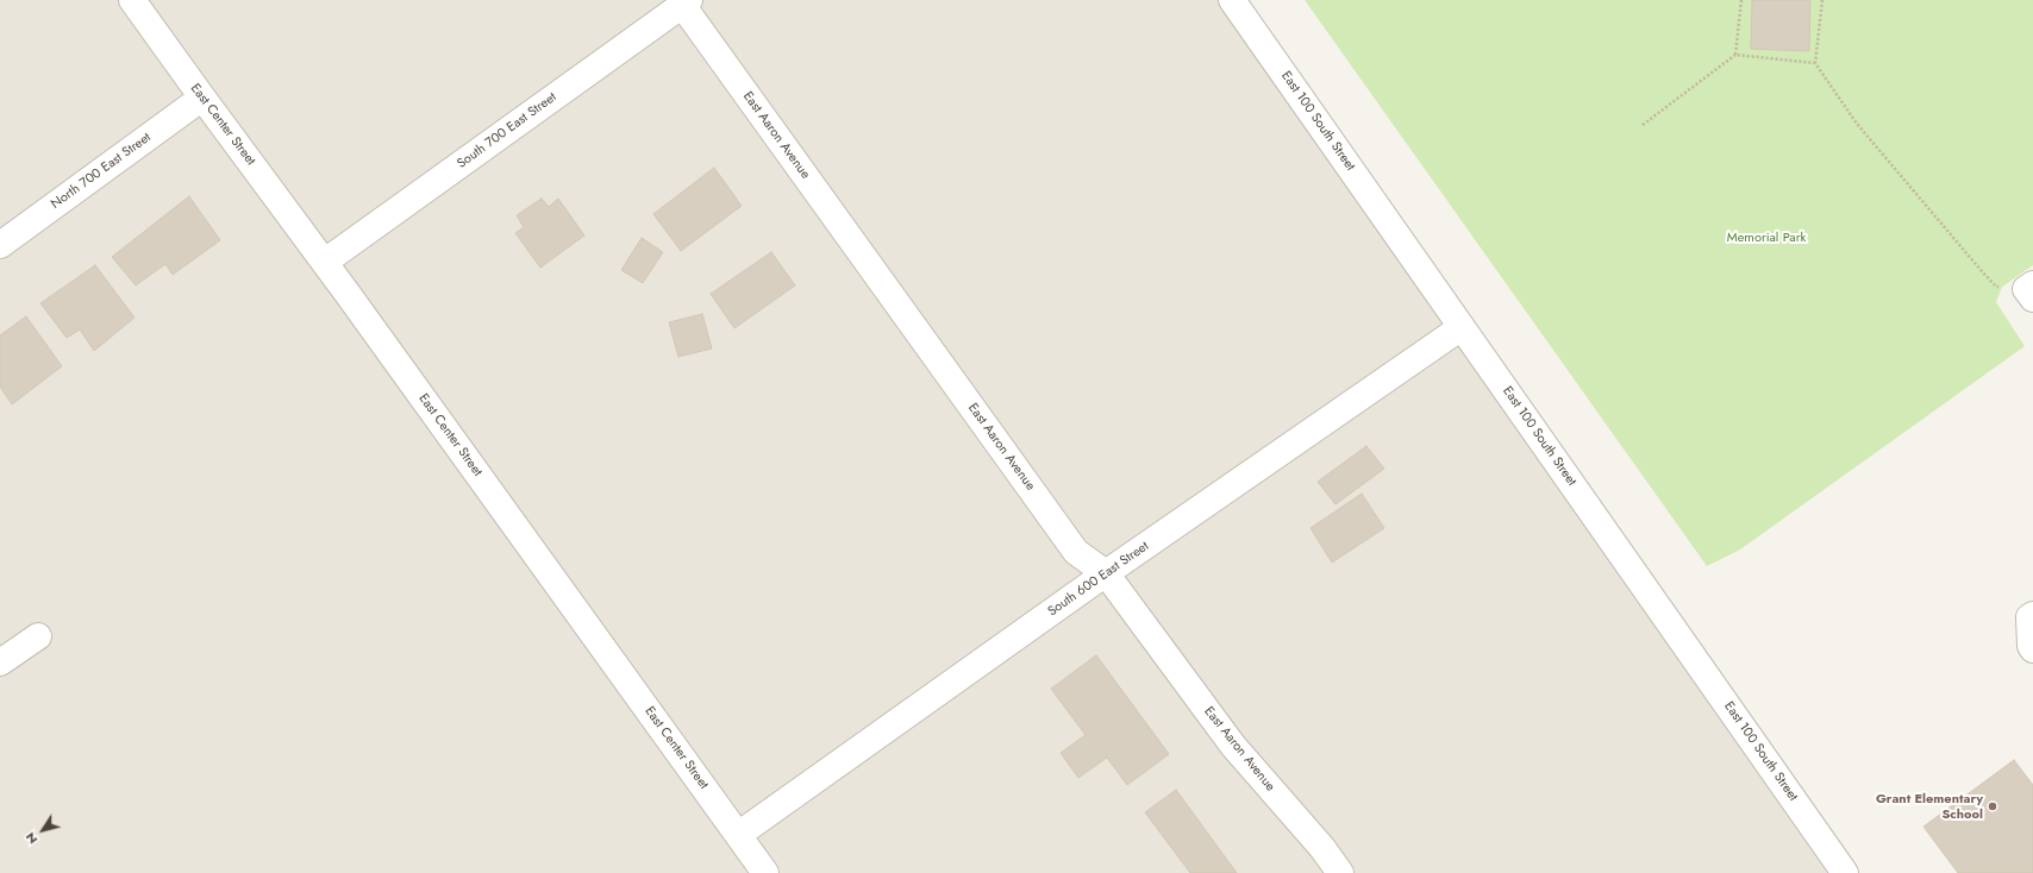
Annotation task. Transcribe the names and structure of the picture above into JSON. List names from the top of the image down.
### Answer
{
  "streets": {
    "street": [
      "East 100 South Street",
      "East Center Street",
      "South 700 East Street",
      "East Aaron Avenue",
      "North 700 East Street",
      "South 600 East Street"
    ]
  },
  "crossings": [
    ["East 100 South Street", "South 600 East Street"],
    ["East Center Street", "South 700 East Street"],
    ["East Center Street", "North 700 East Street"],
    ["East Center Street", "South 600 East Street"],
    ["South 700 East Street", "East Aaron Avenue"],
    ["East Aaron Avenue", "South 600 East Street"]
  ],
  "parks": ["Memorial Park"],
  "places": ["Grant Elementary School"],
  "north": "bottom left"
}
